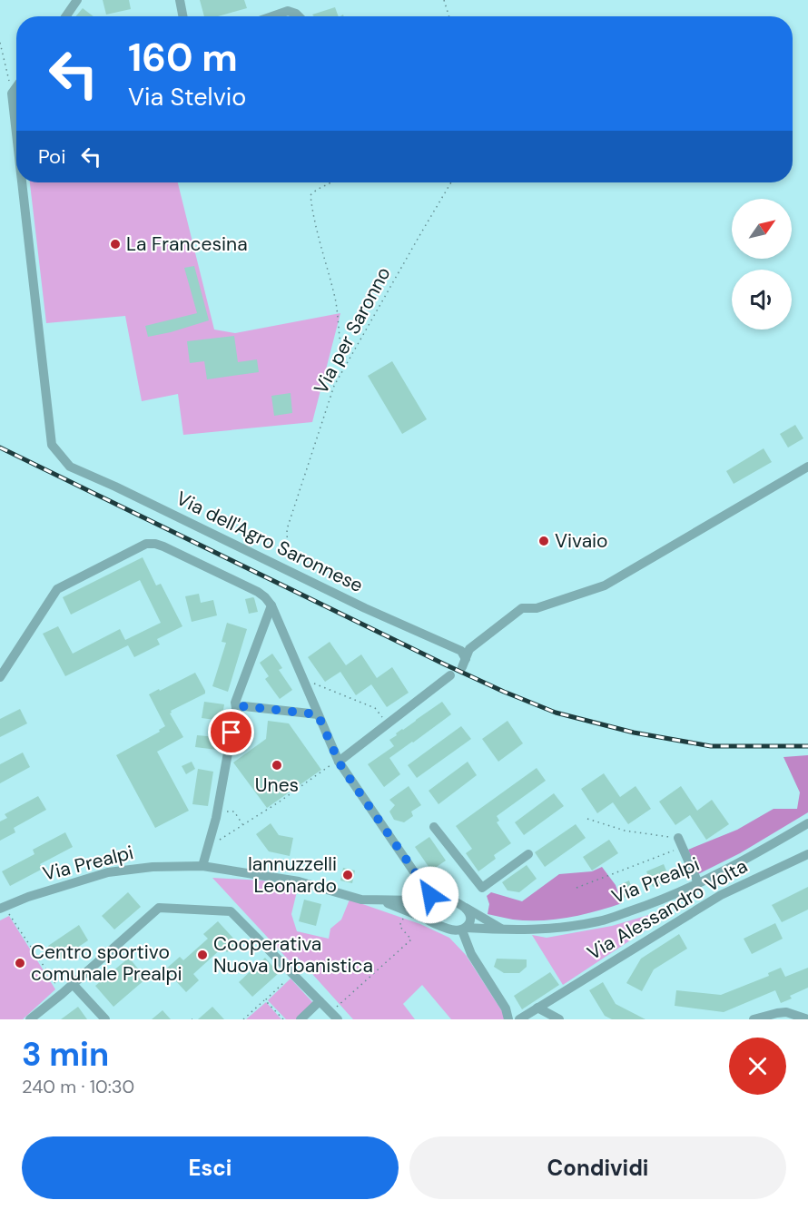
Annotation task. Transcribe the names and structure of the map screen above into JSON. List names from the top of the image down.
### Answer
{
  "streets": {
    "street": ["Via dell'Agro Saronnese", "Via Prealpi", "Via Alessandro Volta"],
    "path": ["Via per Saronno"]
  },
  "crossings": [
    ["Via per Saronno", "Via dell'Agro Saronnese"]
  ],
  "places": [
    "La Francesina",
    "Vivaio",
    "Unes",
    "Iannuzzelli Leonardo",
    "Cooperativa Nuova Urbanistica",
    "Centro sportivo comunale Prealpi"
  ],
  "north": "top right",
  "page": {
    "turn": ["160 m", "Via Stelvio"],
    "then": "Poi",
    "heading": ["3 min", "240 m · 10:30"],
    "buttons": ["Esci", "Condividi"]
  }
}
